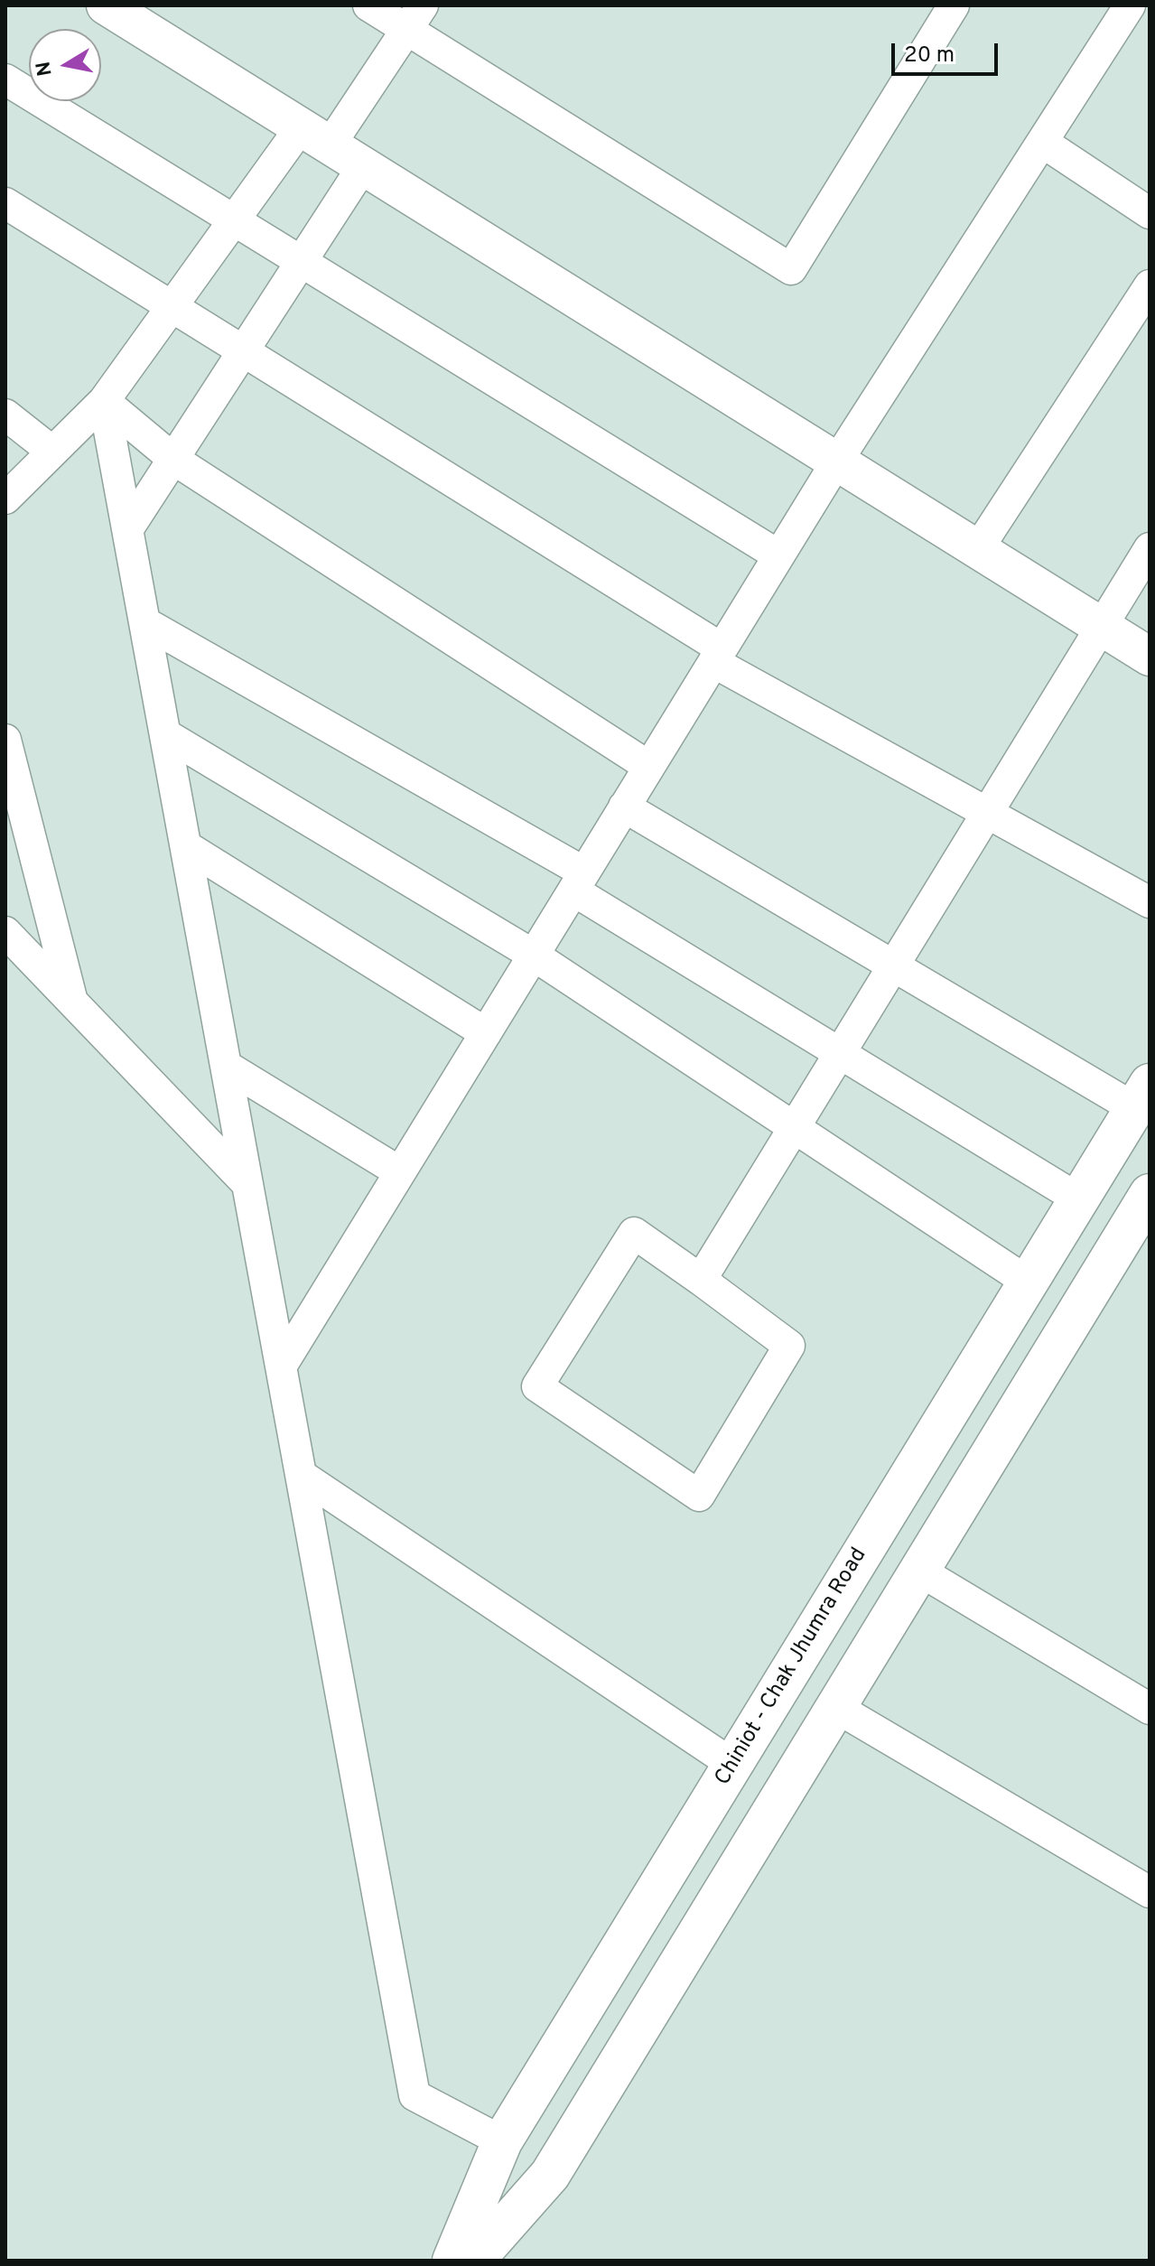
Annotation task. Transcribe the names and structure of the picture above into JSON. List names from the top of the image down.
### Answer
{
  "streets": {
    "main road": ["Chiniot - Chak Jhumra Road"]
  },
  "scale_bar": "20 m",
  "north": "left"
}
